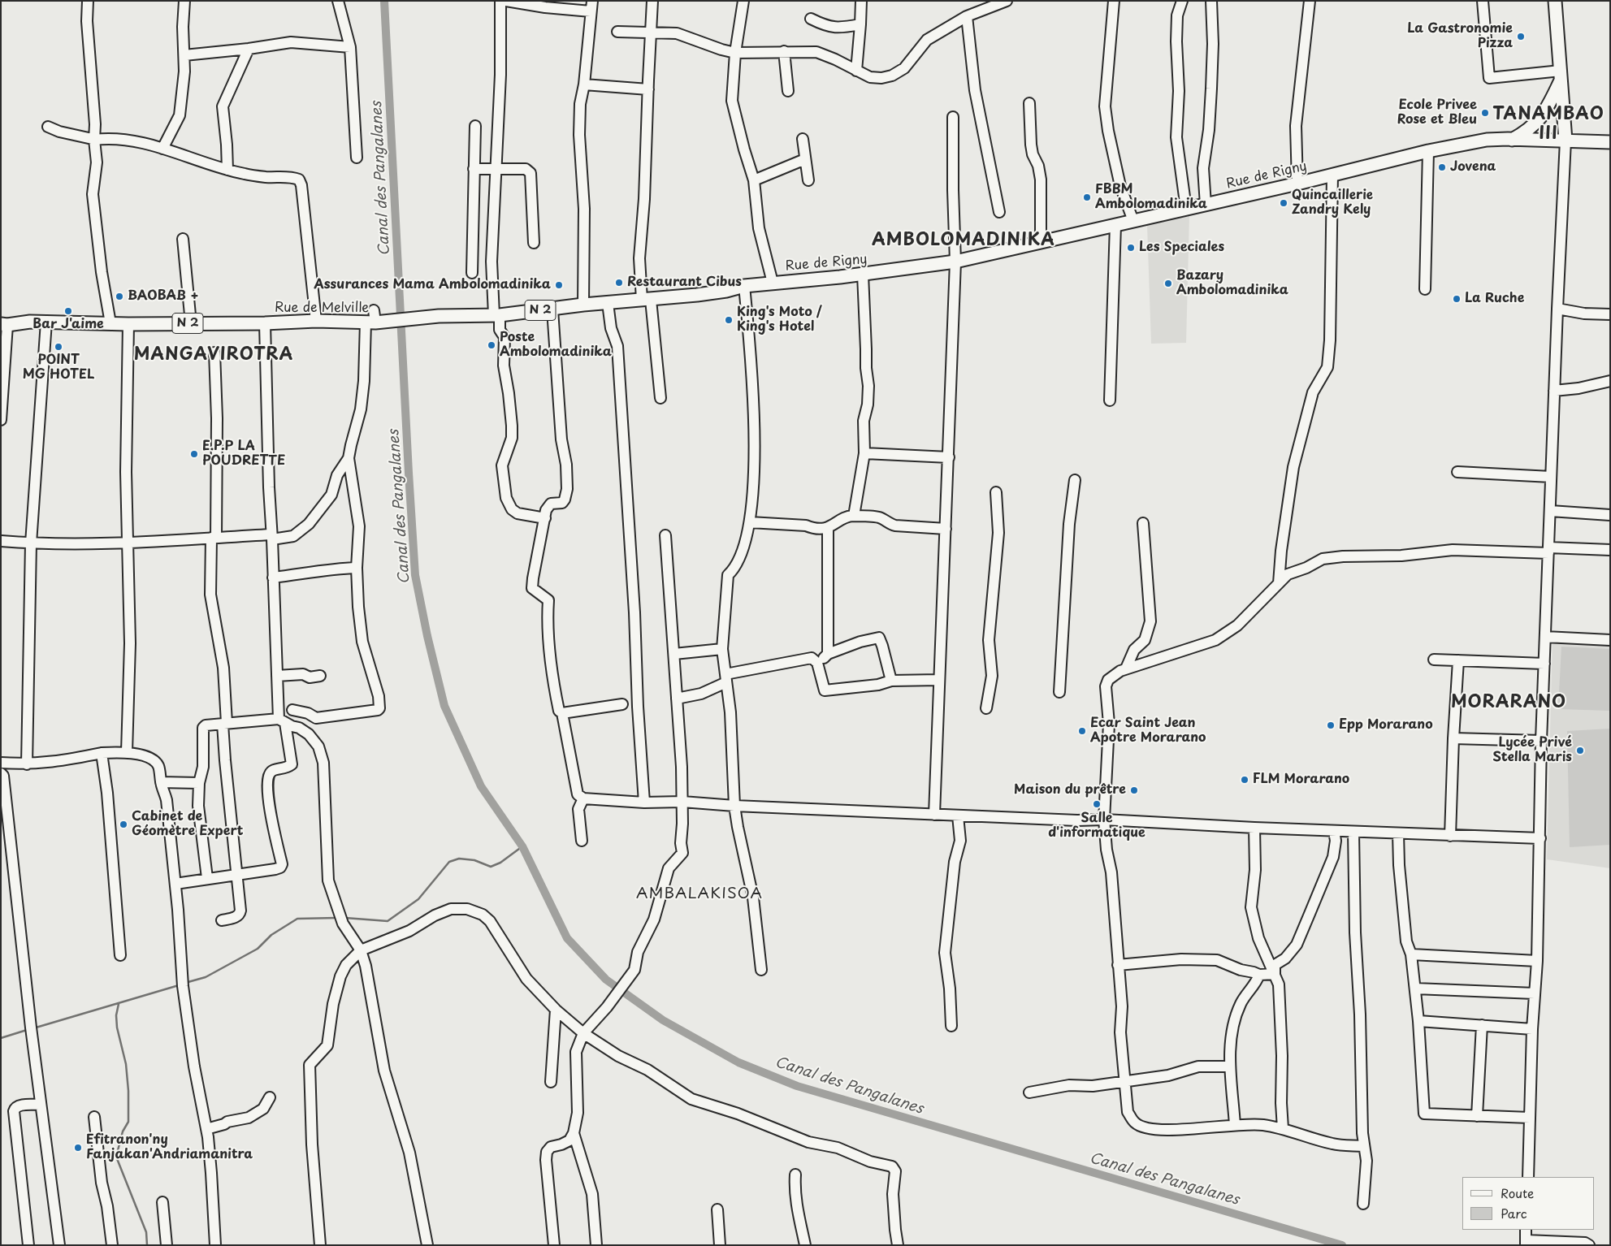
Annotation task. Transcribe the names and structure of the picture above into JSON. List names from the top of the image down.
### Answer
{
  "streets": {
    "main road": ["Rue de Rigny", "Rue de Melville", "N 2"]
  },
  "crossings": [
    ["Rue de Rigny", "Rue de Melville"]
  ],
  "districts": [
    "TANAMBAO III",
    "AMBOLOMADINIKA",
    "MANGAVIROTRA",
    "MORARANO",
    "AMBALAKISOA"
  ],
  "water": ["Canal des Pangalanes"],
  "places": [
    "La Gastronomie Pizza",
    "Ecole Privee Rose et Bleu",
    "Jovena",
    "FBBM Ambolomadinika",
    "Quincaillerie Zandry Kely",
    "Les Speciales",
    "Restaurant Cibus",
    "Bazary Ambolomadinika",
    "Assurances Mama Ambolomadinika",
    "BAOBAB +",
    "La Ruche",
    "Bar J'aime",
    "King's Moto / King's Hotel",
    "Poste Ambolomadinika",
    "POINT MG HOTEL",
    "E.P.P LA POUDRETTE",
    "Epp Morarano",
    "Ecar Saint Jean Apotre Morarano",
    "Lycée Privé Stella Maris",
    "FLM Morarano",
    "Maison du prêtre",
    "Salle d'informatique",
    "Cabinet de Géomètre Expert",
    "Efitranon'ny Fanjakan'Andriamanitra"
  ],
  "legend": ["Route", "Parc"]
}
